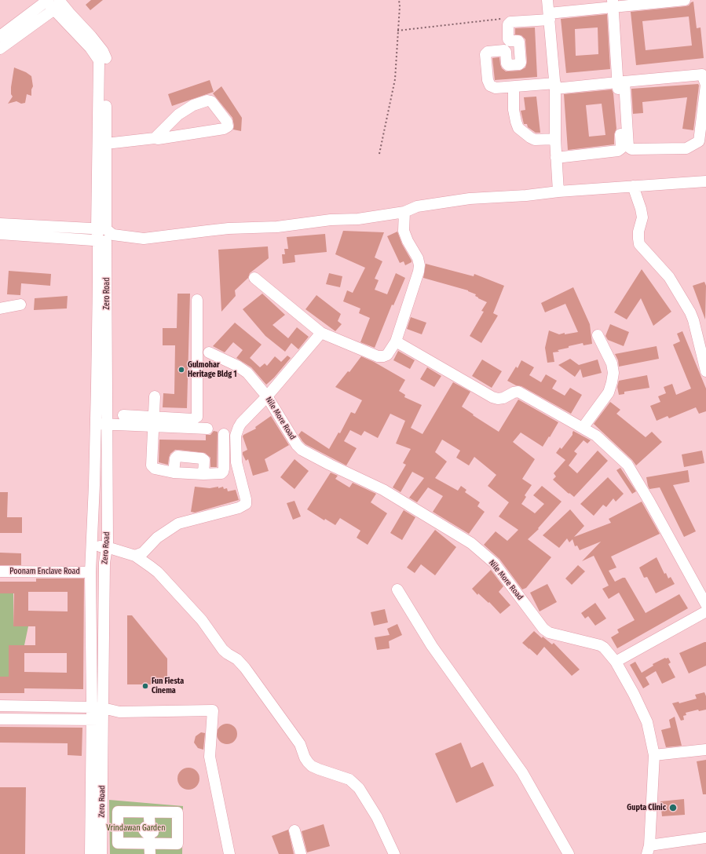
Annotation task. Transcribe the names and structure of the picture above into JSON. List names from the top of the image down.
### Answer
{
  "streets": {
    "street": ["Zero Road", "Nile More Road", "Poonam Enclave Road"]
  },
  "crossings": [
    ["Zero Road", "Poonam Enclave Road"]
  ],
  "parks": ["Vrindawan Garden"],
  "places": ["Gulmohar Heritage Bldg 1", "Fun Fiesta Cinema", "Gupta Clinic"]
}
